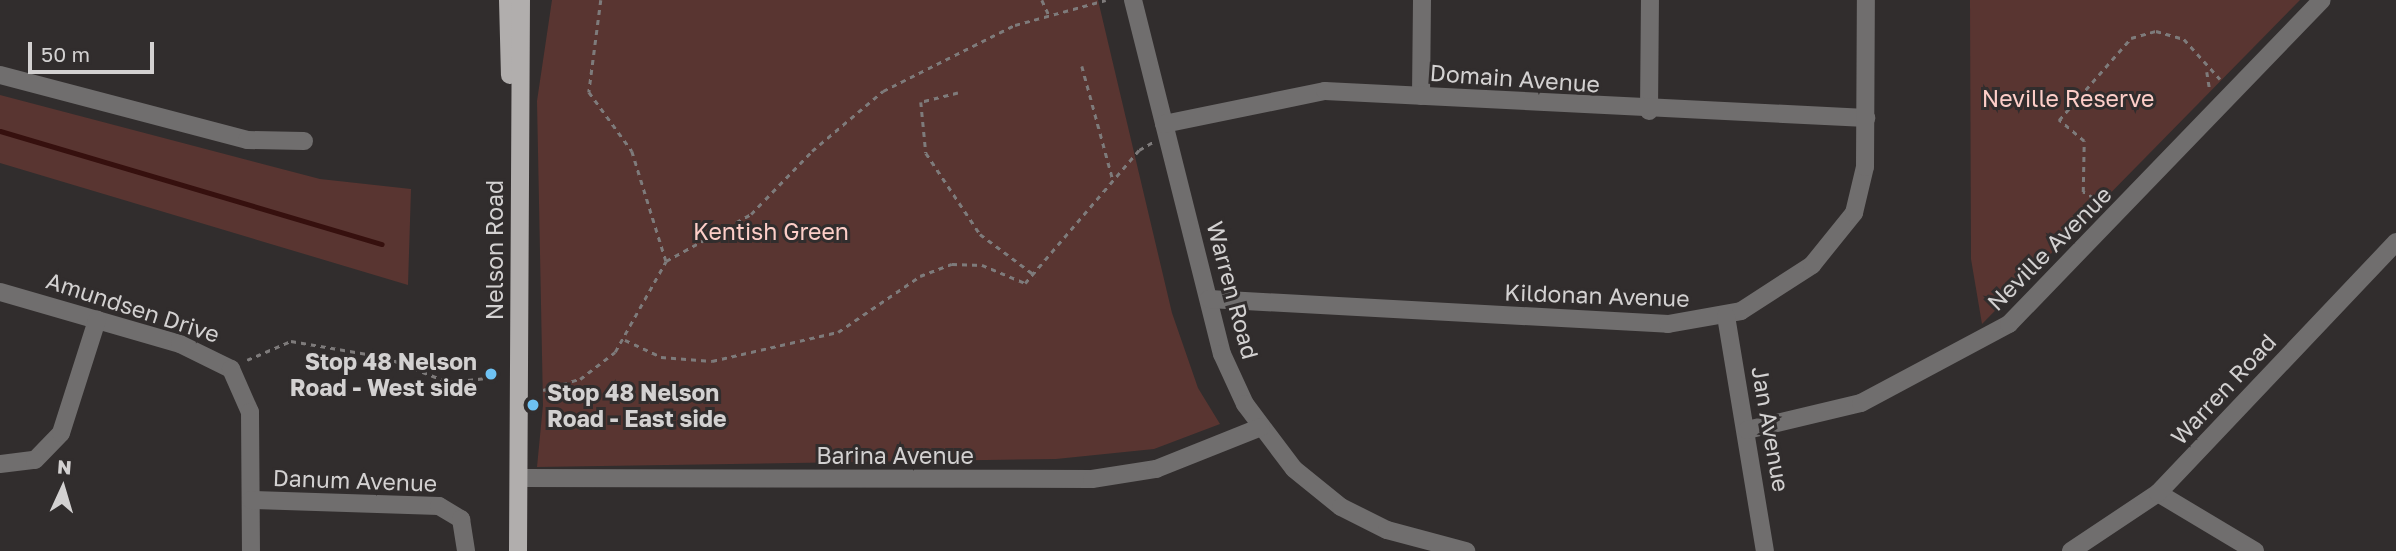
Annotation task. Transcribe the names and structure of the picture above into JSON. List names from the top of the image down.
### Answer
{
  "streets": {
    "main road": ["Nelson Road"],
    "street": [
      "Domain Avenue",
      "Neville Avenue",
      "Warren Road",
      "Kildonan Avenue",
      "Amundsen Drive",
      "Jan Avenue",
      "Barina Avenue",
      "Danum Avenue"
    ]
  },
  "crossings": [
    ["Domain Avenue", "Warren Road"],
    ["Domain Avenue", "Kildonan Avenue"],
    ["Neville Avenue", "Jan Avenue"],
    ["Nelson Road", "Barina Avenue"],
    ["Warren Road", "Kildonan Avenue"],
    ["Warren Road", "Barina Avenue"],
    ["Kildonan Avenue", "Jan Avenue"],
    ["Amundsen Drive", "Danum Avenue"]
  ],
  "parks": ["Neville Reserve", "Kentish Green"],
  "places": ["Stop 48 Nelson Road - West side", "Stop 48 Nelson Road - East side"],
  "scale_bar": "50 m",
  "north": "top"
}
